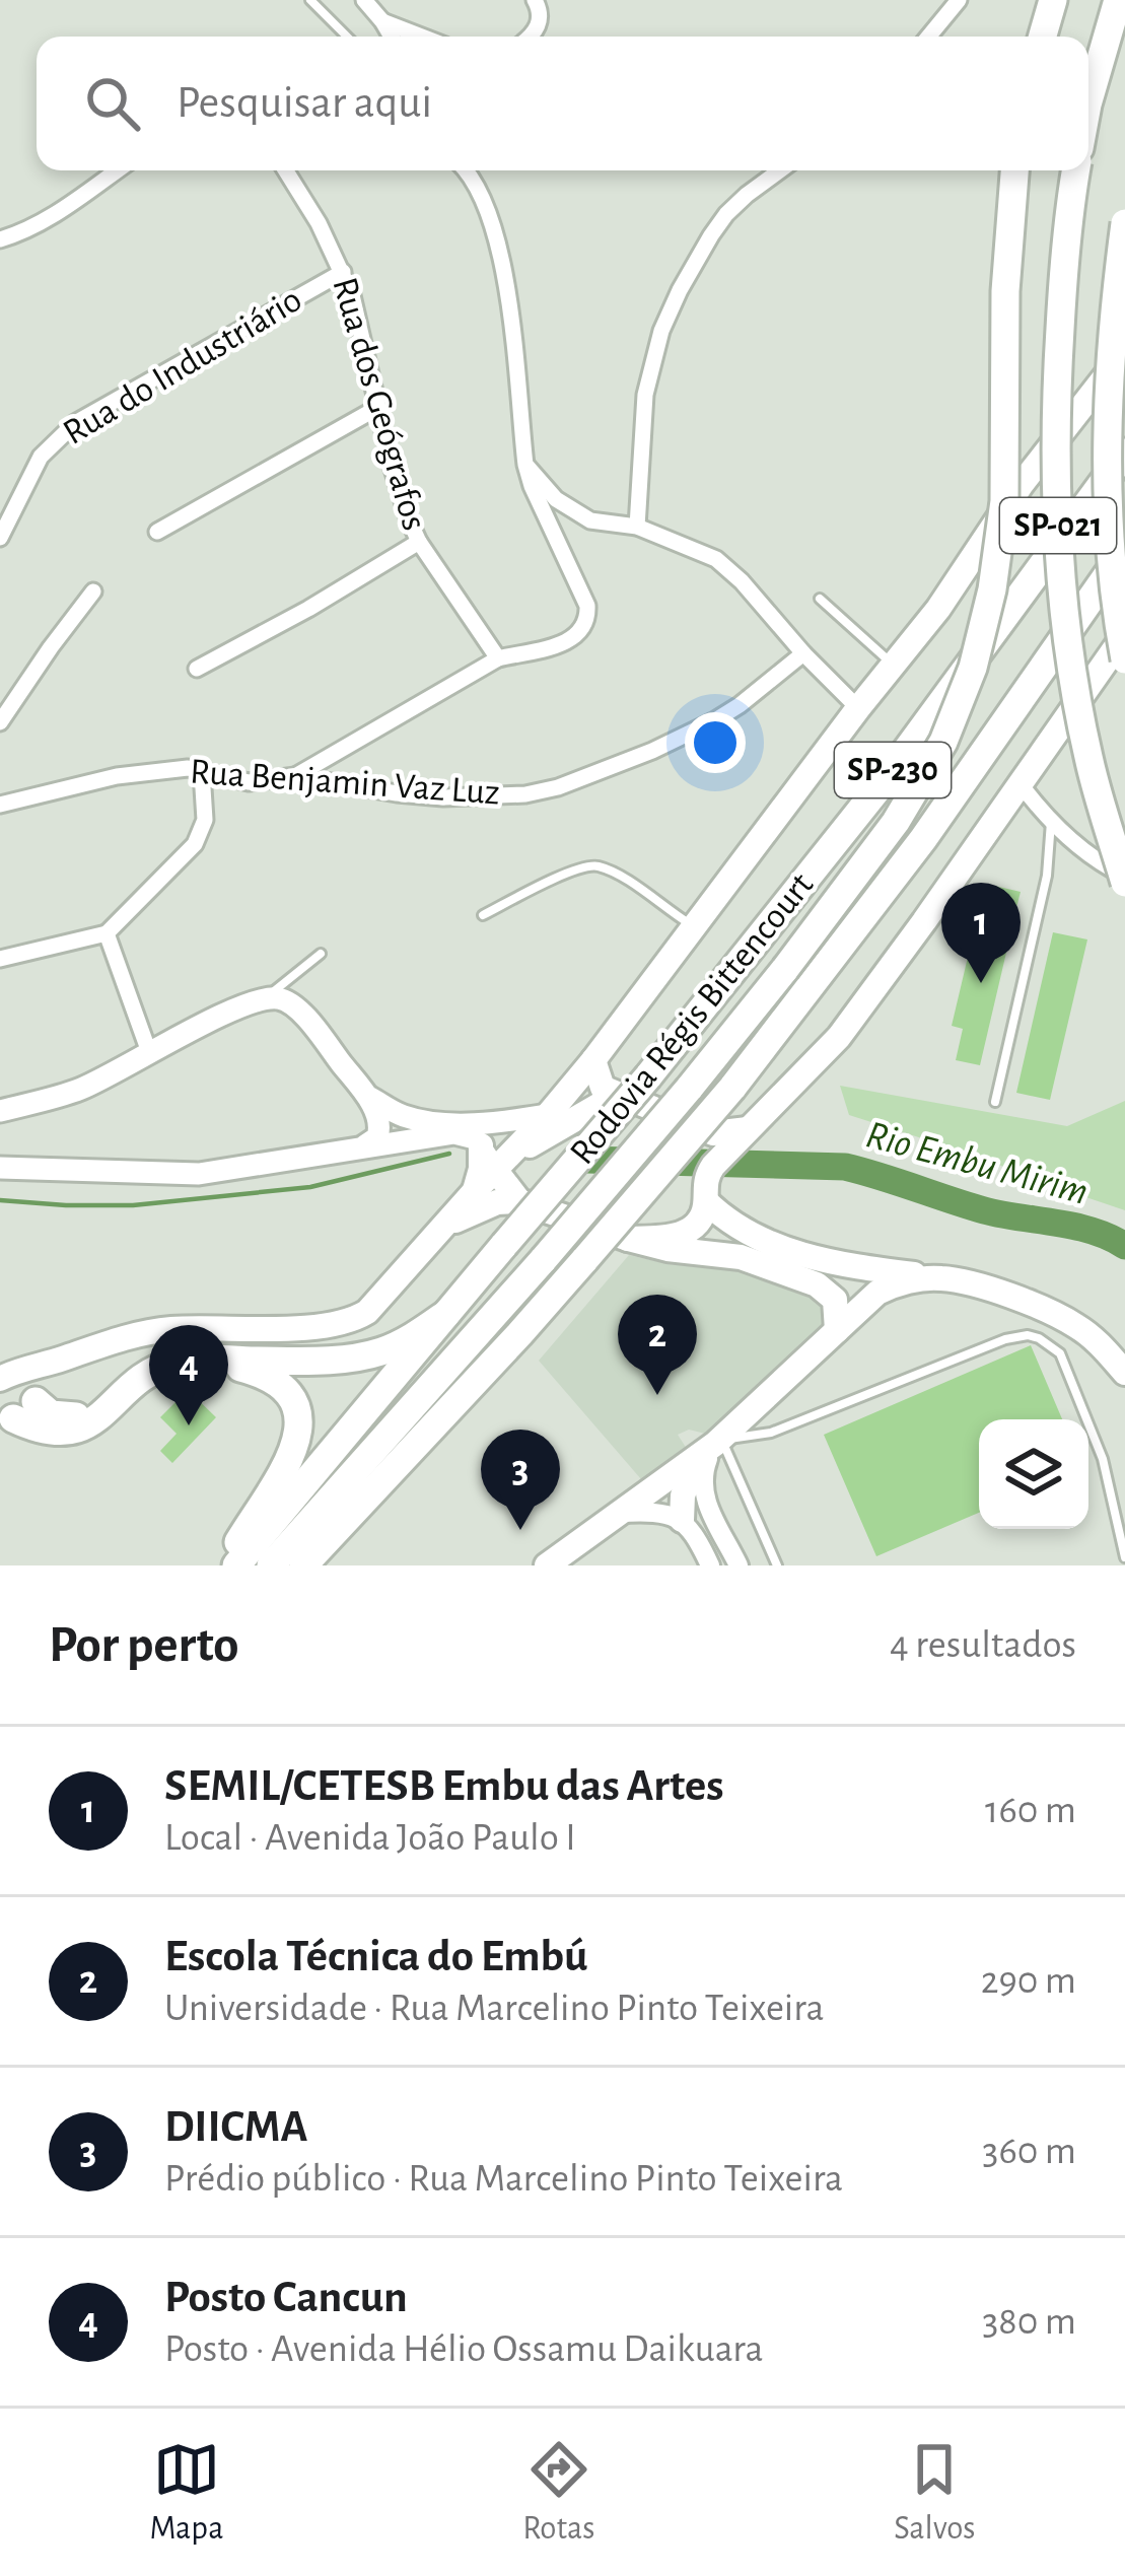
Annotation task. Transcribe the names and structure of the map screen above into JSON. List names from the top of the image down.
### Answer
{
  "streets": {
    "highway": ["SP-021", "SP-230", "Rodovia Régis Bittencourt"],
    "street": ["Rua do Industriário", "Rua dos Geógrafos", "Rua Benjamin Vaz Luz"]
  },
  "crossings": [
    ["Rua do Industriário", "Rua dos Geógrafos"]
  ],
  "water": ["Rio Embu Mirim"],
  "page": {
    "search": "Pesquisar aqui",
    "pins": [
      "1",
      "2",
      "4",
      "3"
    ],
    "heading": ["Por perto", "4 resultados"],
    "list": [
      {
        "mark": "1",
        "name": "SEMIL/CETESB Embu das Artes",
        "note": "Local · Avenida João Paulo I",
        "value": "160 m"
      },
      {
        "mark": "2",
        "name": "Escola Técnica do Embú",
        "note": "Universidade · Rua Marcelino Pinto Teixeira",
        "value": "290 m"
      },
      {
        "mark": "3",
        "name": "DIICMA",
        "note": "Prédio público · Rua Marcelino Pinto Teixeira",
        "value": "360 m"
      },
      {
        "mark": "4",
        "name": "Posto Cancun",
        "note": "Posto · Avenida Hélio Ossamu Daikuara",
        "value": "380 m"
      }
    ],
    "nav": ["Mapa", "Rotas", "Salvos"]
  }
}
